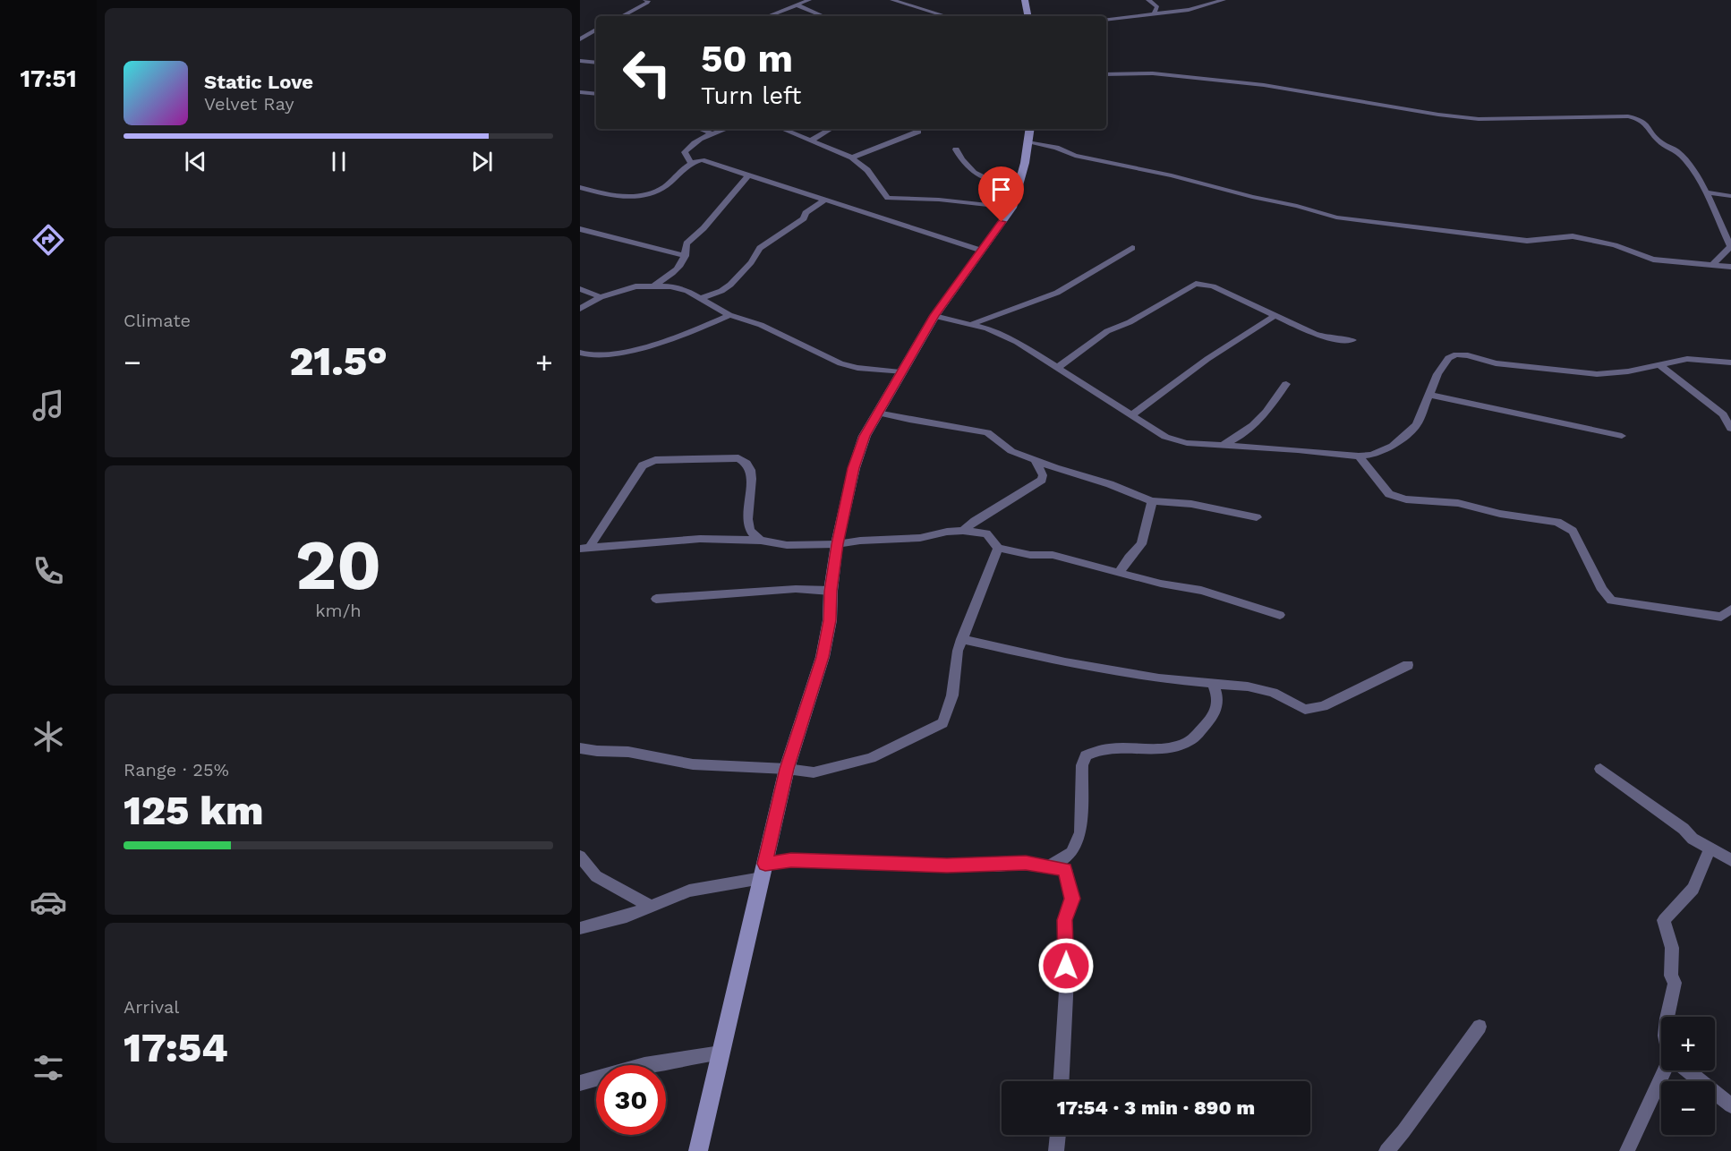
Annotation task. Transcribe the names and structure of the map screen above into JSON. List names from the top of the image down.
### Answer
{
  "page": {
    "tabs": "17:51",
    "turn": ["50 m", "Turn left"],
    "song": ["Static Love", "Velvet Ray"],
    "tile": [
      "Climate",
      ["20", "km/h"],
      ["Range · 25%", "125 km"],
      ["Arrival", "17:54"]
    ],
    "heat": ["−", "21.5°", "+"],
    "map_buttons": ["+", "−"],
    "limit": "30",
    "trip": "17:54 · 3 min · 890 m"
  }
}
